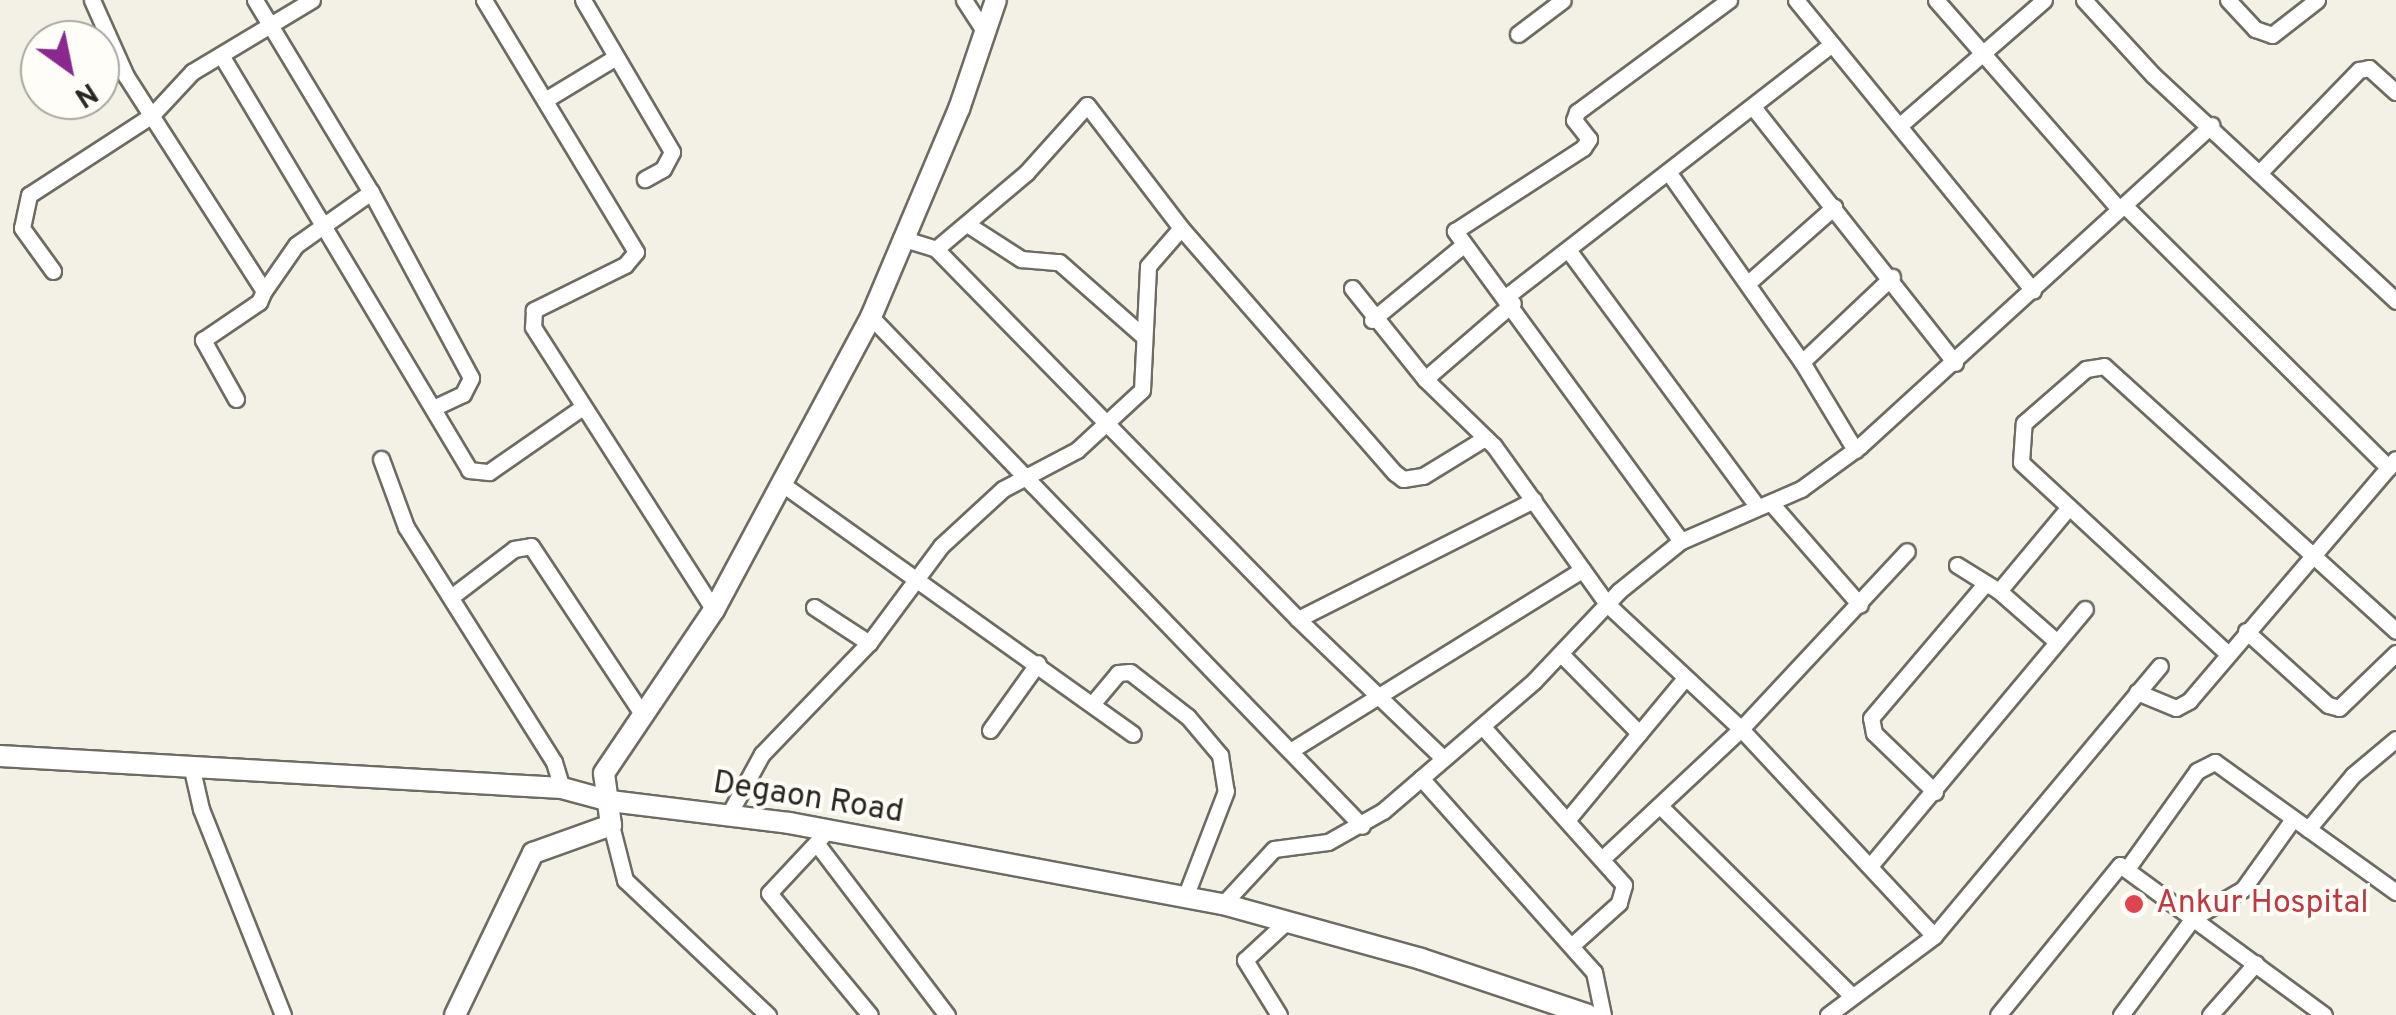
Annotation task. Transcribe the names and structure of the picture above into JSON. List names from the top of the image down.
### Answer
{
  "streets": {
    "street": ["Degaon Road"]
  },
  "places": ["Ankur Hospital"],
  "north": "bottom right"
}
